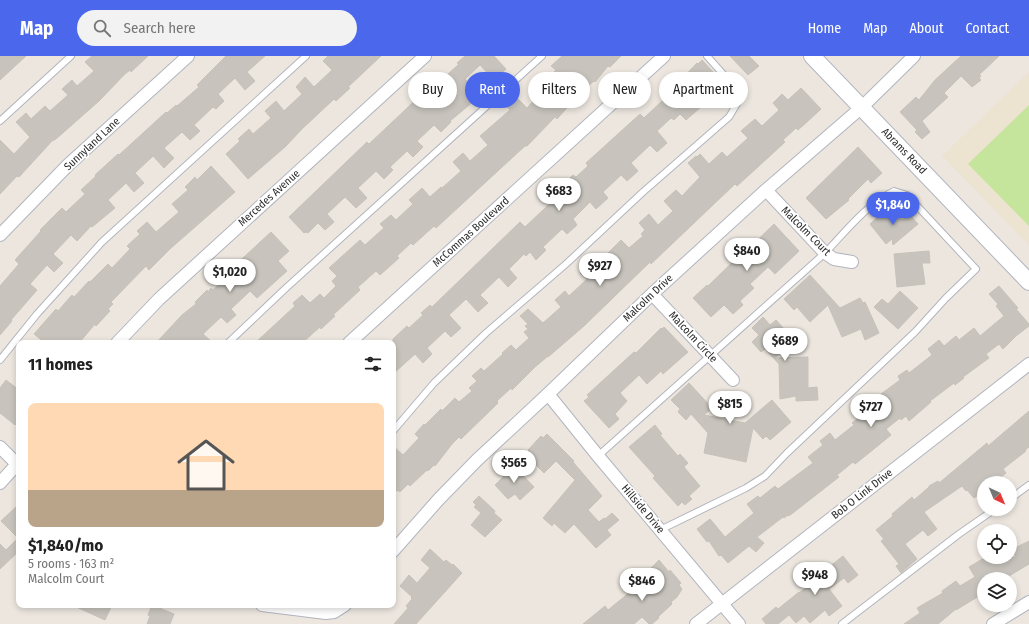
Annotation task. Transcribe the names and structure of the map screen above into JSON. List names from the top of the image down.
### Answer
{
  "streets": {
    "main road": ["Abrams Road"],
    "street": [
      "Sunnyland Lane",
      "Mercedes Avenue",
      "Malcolm Court",
      "McCommas Boulevard",
      "Malcolm Drive",
      "Malcolm Circle",
      "Bob O Link Drive",
      "Hillside Drive"
    ]
  },
  "crossings": [
    ["Abrams Road", "Malcolm Drive"],
    ["Malcolm Court", "Malcolm Drive"],
    ["Malcolm Drive", "Malcolm Circle"],
    ["Malcolm Drive", "Hillside Drive"],
    ["Bob O Link Drive", "Hillside Drive"]
  ],
  "north": "bottom right",
  "page": {
    "header": "Map",
    "search": "Search here",
    "nav": [
      "Home",
      "Map",
      "About",
      "Contact"
    ],
    "chip": [
      "Buy",
      "Rent",
      "Filters",
      "New",
      "Apartment"
    ],
    "price": [
      "$683",
      "$1,840",
      "$840",
      "$927",
      "$1,020",
      "$689",
      "$815",
      "$727",
      "$565",
      "$948",
      "$846"
    ],
    "heading": "11 homes",
    "list": [
      {
        "name": "$1,840/mo",
        "note": "5 rooms · 163 m² · Malcolm Court"
      }
    ]
  }
}
